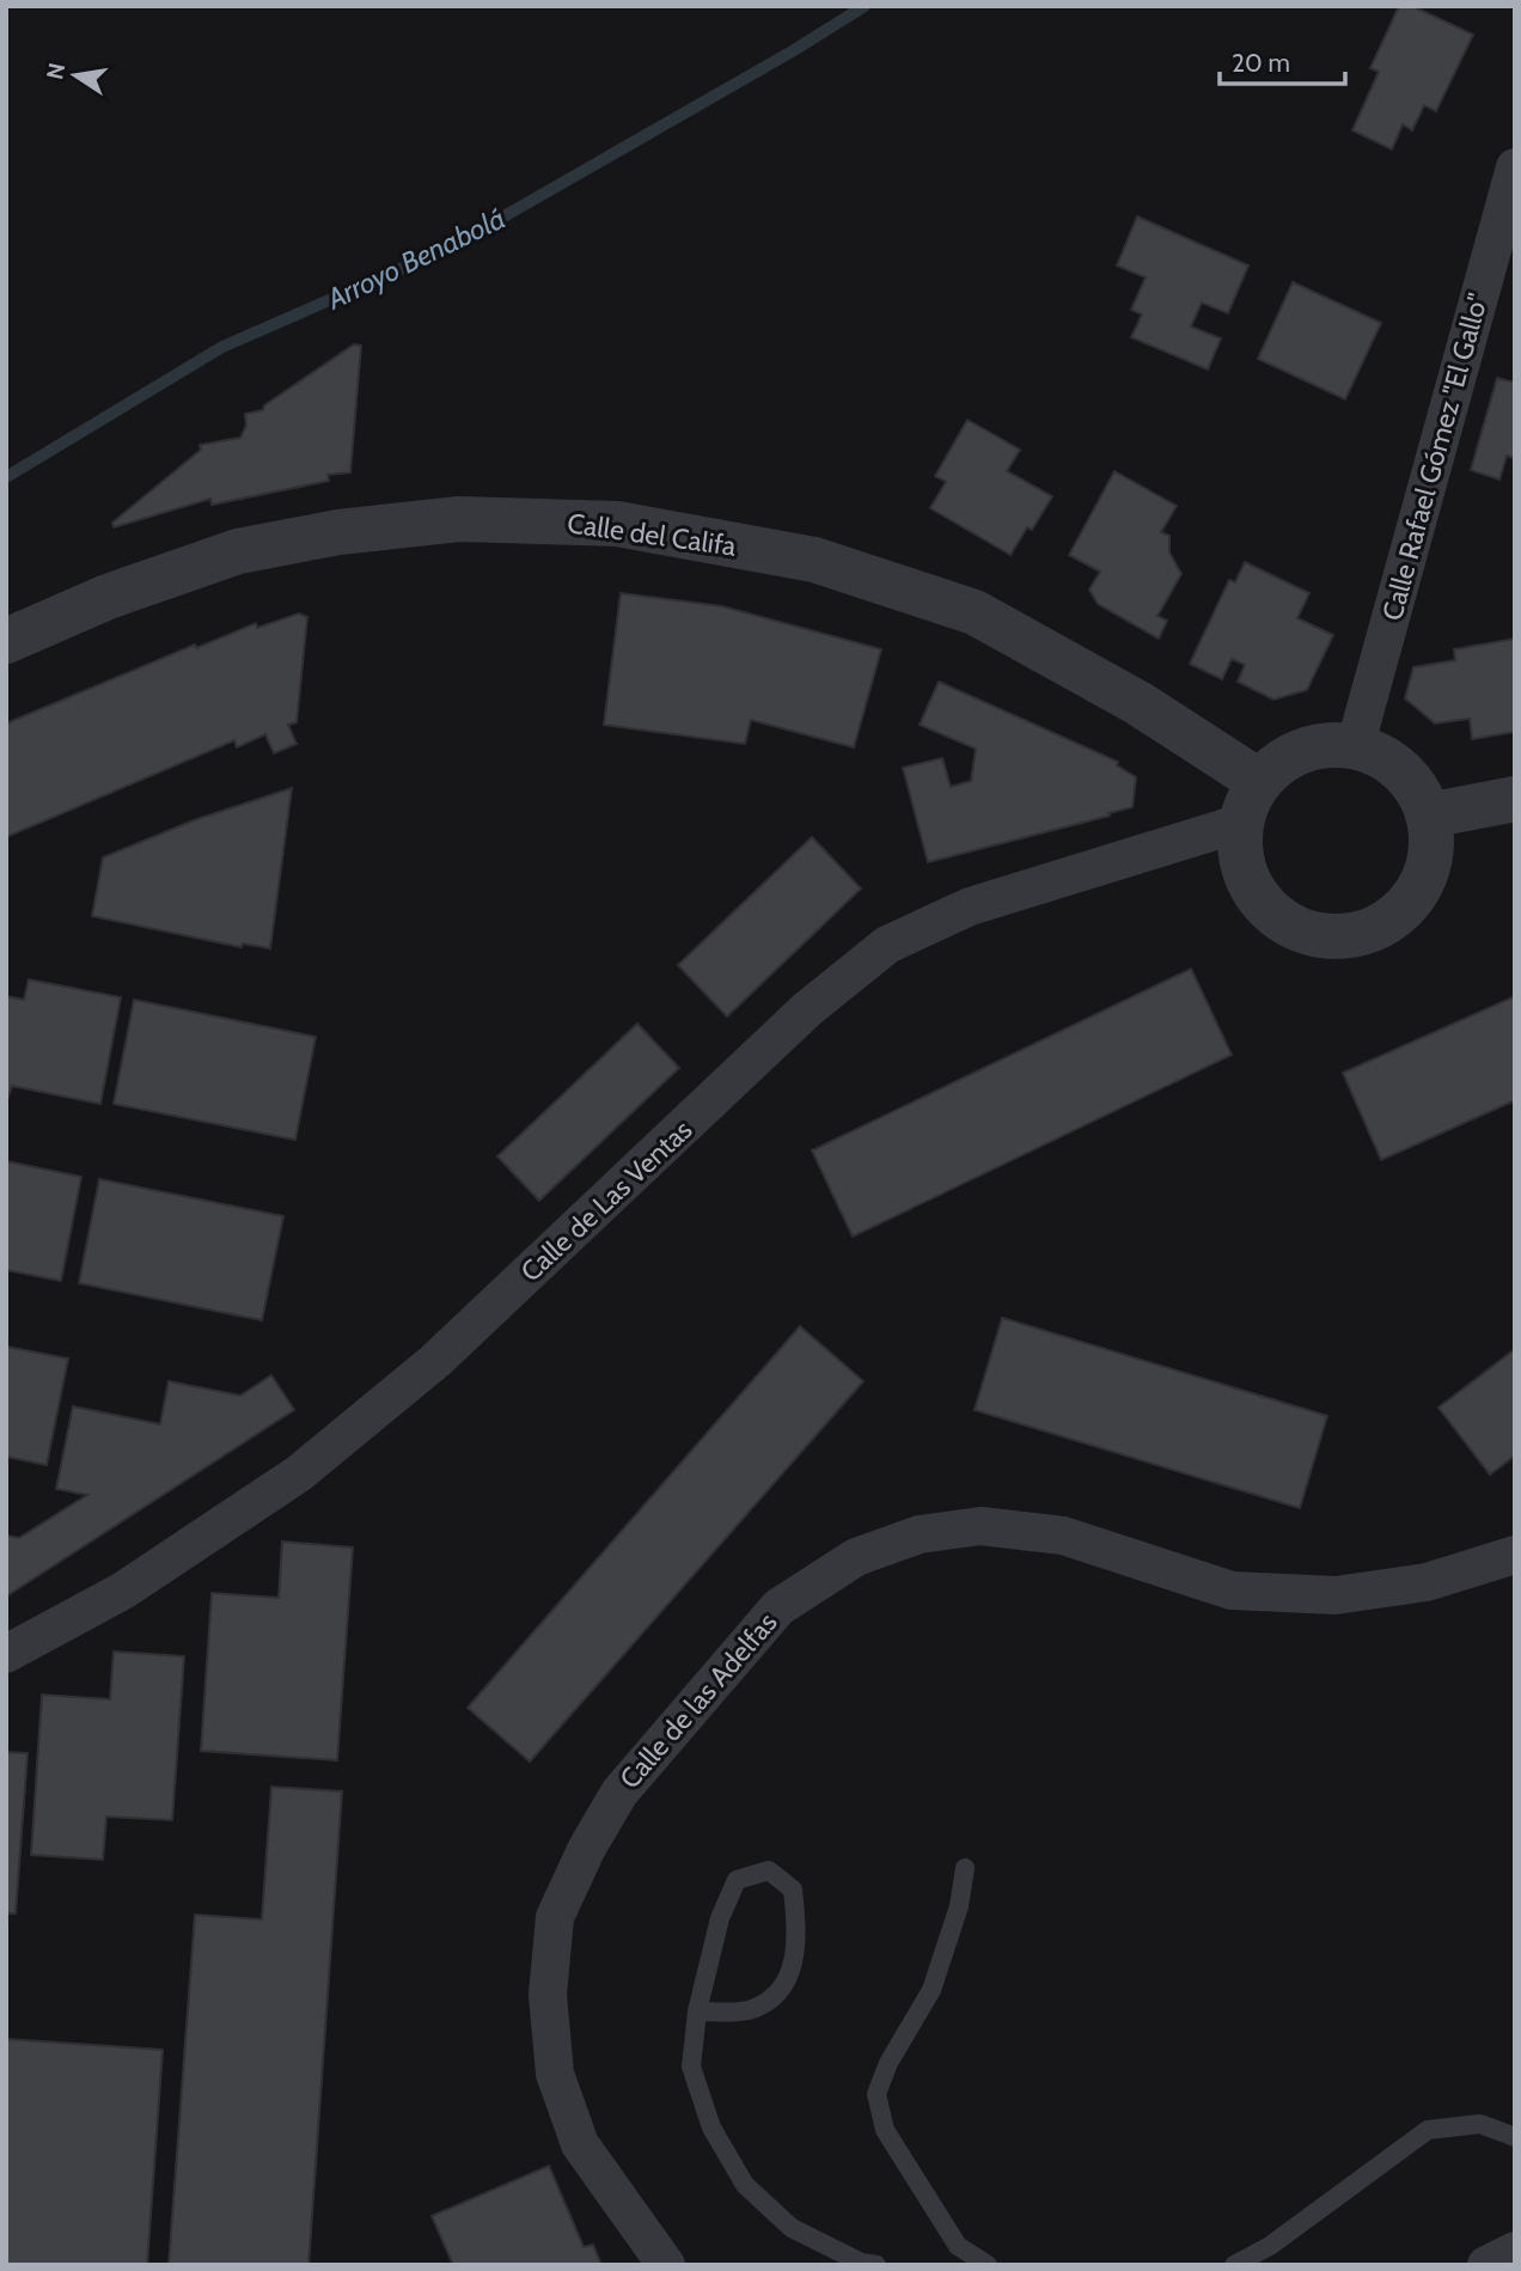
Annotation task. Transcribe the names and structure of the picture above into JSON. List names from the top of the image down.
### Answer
{
  "streets": {
    "street": [
      "Calle Rafael Gómez \"El Gallo\"",
      "Calle del Califa",
      "Calle de Las Ventas",
      "Calle de las Adelfas"
    ]
  },
  "crossings": [
    ["Calle Rafael Gómez \"El Gallo\"", "Calle del Califa"],
    ["Calle Rafael Gómez \"El Gallo\"", "Calle de Las Ventas"],
    ["Calle del Califa", "Calle de Las Ventas"]
  ],
  "water": ["Arroyo Benabolá"],
  "scale_bar": "20 m",
  "north": "left"
}
